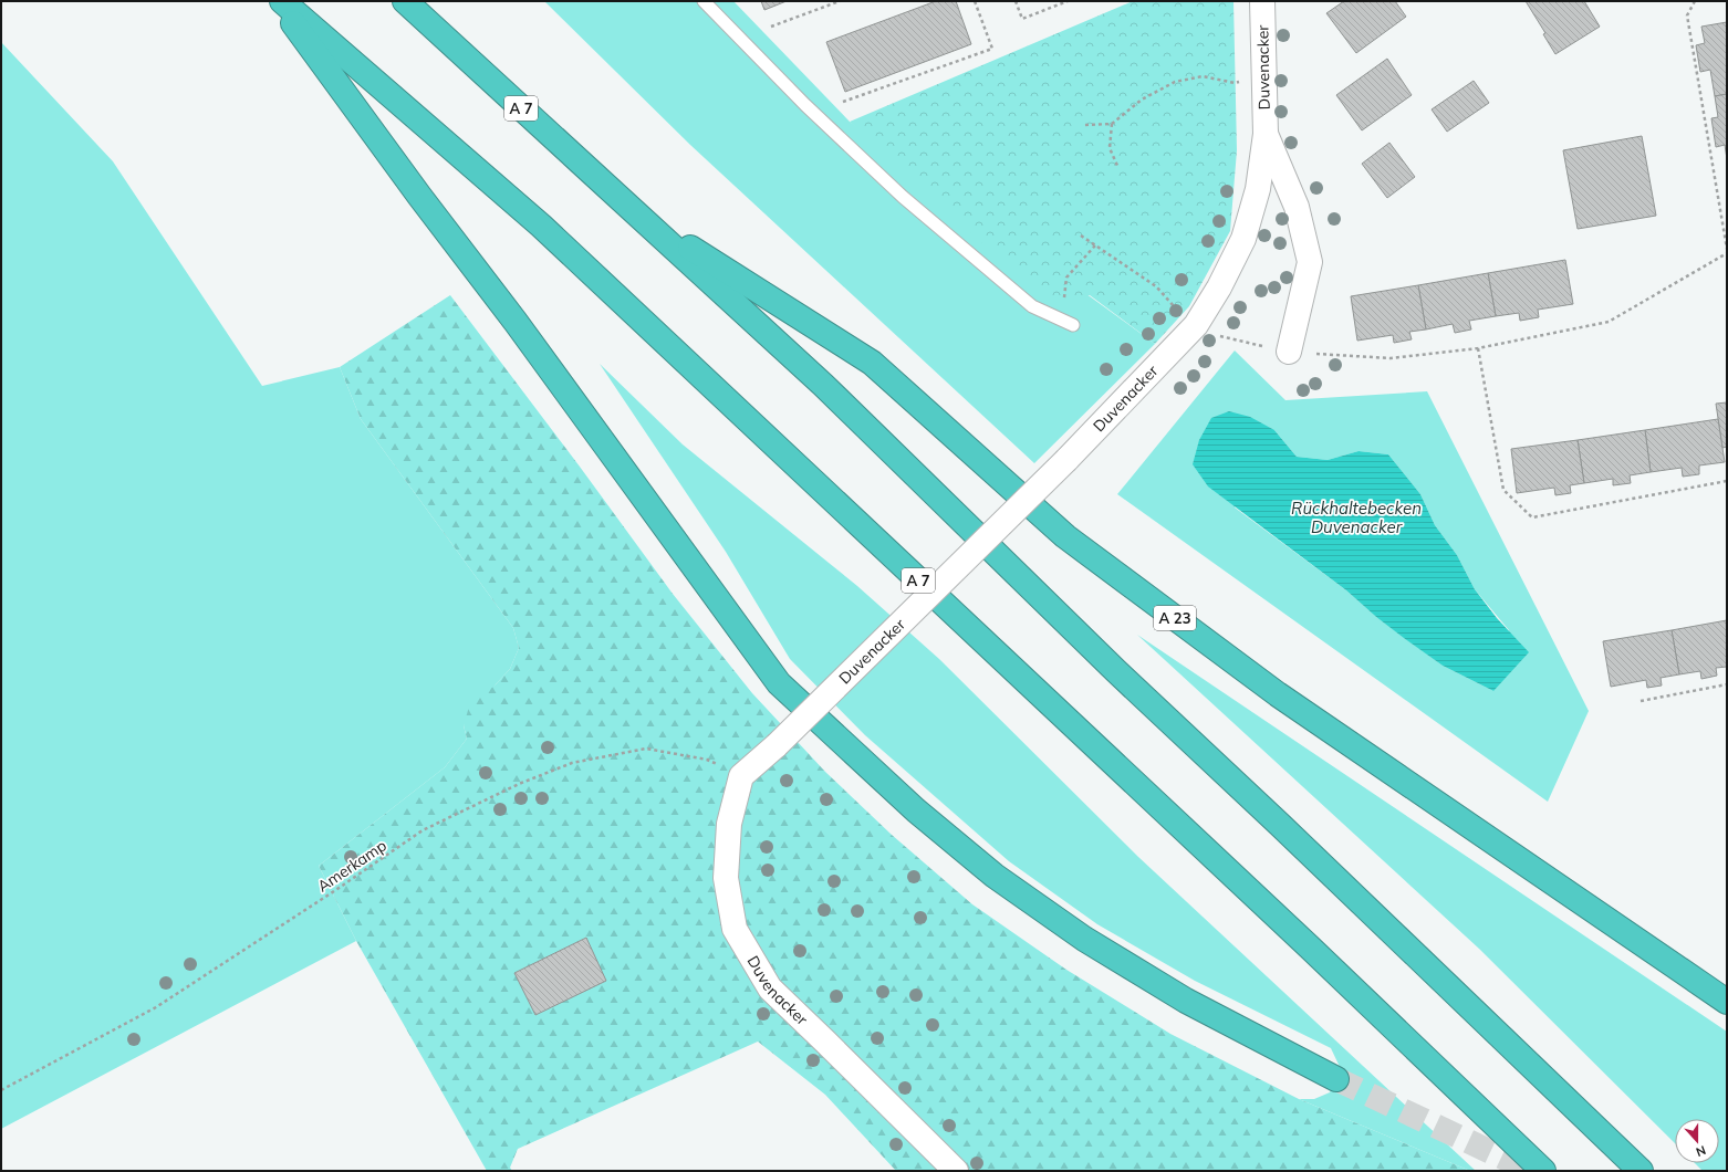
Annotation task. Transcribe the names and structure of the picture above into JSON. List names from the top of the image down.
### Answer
{
  "streets": {
    "highway": ["A 7", "A 23"],
    "street": ["Duvenacker"],
    "path": ["Amerkamp"]
  },
  "crossings": [
    ["Duvenacker", "Amerkamp"],
    ["A 7", "A 23"]
  ],
  "water": ["Rückhaltebecken Duvenacker"],
  "north": "bottom"
}
